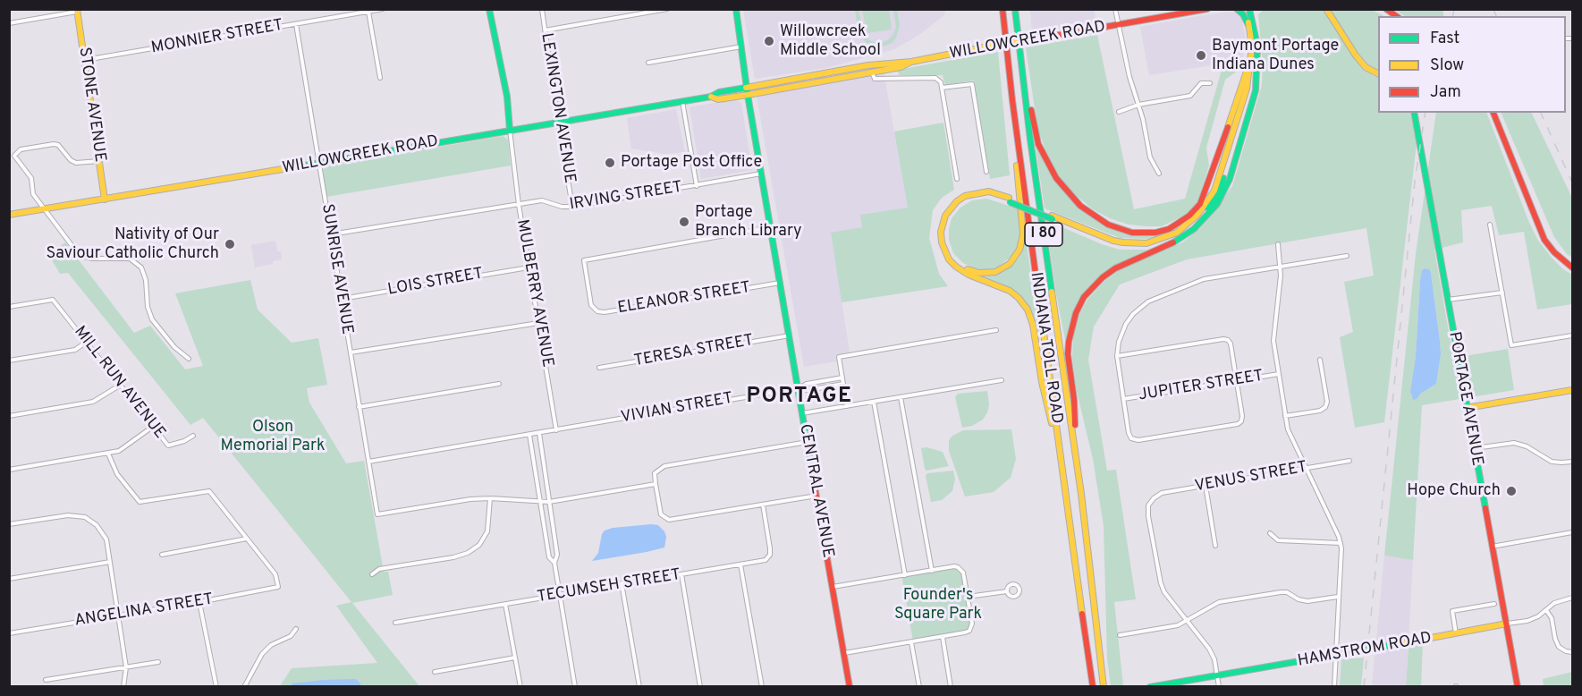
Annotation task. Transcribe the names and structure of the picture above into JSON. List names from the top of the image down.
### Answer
{
  "streets": {
    "main road": [
      "WILLOWCREEK ROAD",
      "STONE AVENUE",
      "I 80",
      "MULBERRY AVENUE",
      "INDIANA TOLL ROAD",
      "PORTAGE AVENUE",
      "CENTRAL AVENUE",
      "HAMSTROM ROAD"
    ],
    "street": [
      "MONNIER STREET",
      "LEXINGTON AVENUE",
      "IRVING STREET",
      "SUNRISE AVENUE",
      "LOIS STREET",
      "ELEANOR STREET",
      "TERESA STREET",
      "MILL RUN AVENUE",
      "JUPITER STREET",
      "VIVIAN STREET",
      "VENUS STREET",
      "TECUMSEH STREET",
      "ANGELINA STREET"
    ]
  },
  "crossings": [
    ["MONNIER STREET", "STONE AVENUE"],
    ["MONNIER STREET", "SUNRISE AVENUE"],
    ["WILLOWCREEK ROAD", "STONE AVENUE"],
    ["WILLOWCREEK ROAD", "LEXINGTON AVENUE"],
    ["WILLOWCREEK ROAD", "SUNRISE AVENUE"],
    ["WILLOWCREEK ROAD", "MULBERRY AVENUE"],
    ["WILLOWCREEK ROAD", "CENTRAL AVENUE"],
    ["LEXINGTON AVENUE", "IRVING STREET"],
    ["IRVING STREET", "SUNRISE AVENUE"],
    ["IRVING STREET", "MULBERRY AVENUE"],
    ["IRVING STREET", "CENTRAL AVENUE"],
    ["SUNRISE AVENUE", "LOIS STREET"],
    ["LOIS STREET", "MULBERRY AVENUE"],
    ["MULBERRY AVENUE", "VIVIAN STREET"],
    ["ELEANOR STREET", "CENTRAL AVENUE"],
    ["TERESA STREET", "CENTRAL AVENUE"],
    ["PORTAGE AVENUE", "HAMSTROM ROAD"],
    ["VIVIAN STREET", "CENTRAL AVENUE"]
  ],
  "districts": ["PORTAGE"],
  "parks": ["Olson Memorial Park", "Founder's Square Park"],
  "places": [
    "Willowcreek Middle School",
    "Baymont Portage Indiana Dunes",
    "Portage Post Office",
    "Portage Branch Library",
    "Nativity of Our Saviour Catholic Church",
    "Hope Church"
  ],
  "legend": ["Fast", "Slow", "Jam"]
}
